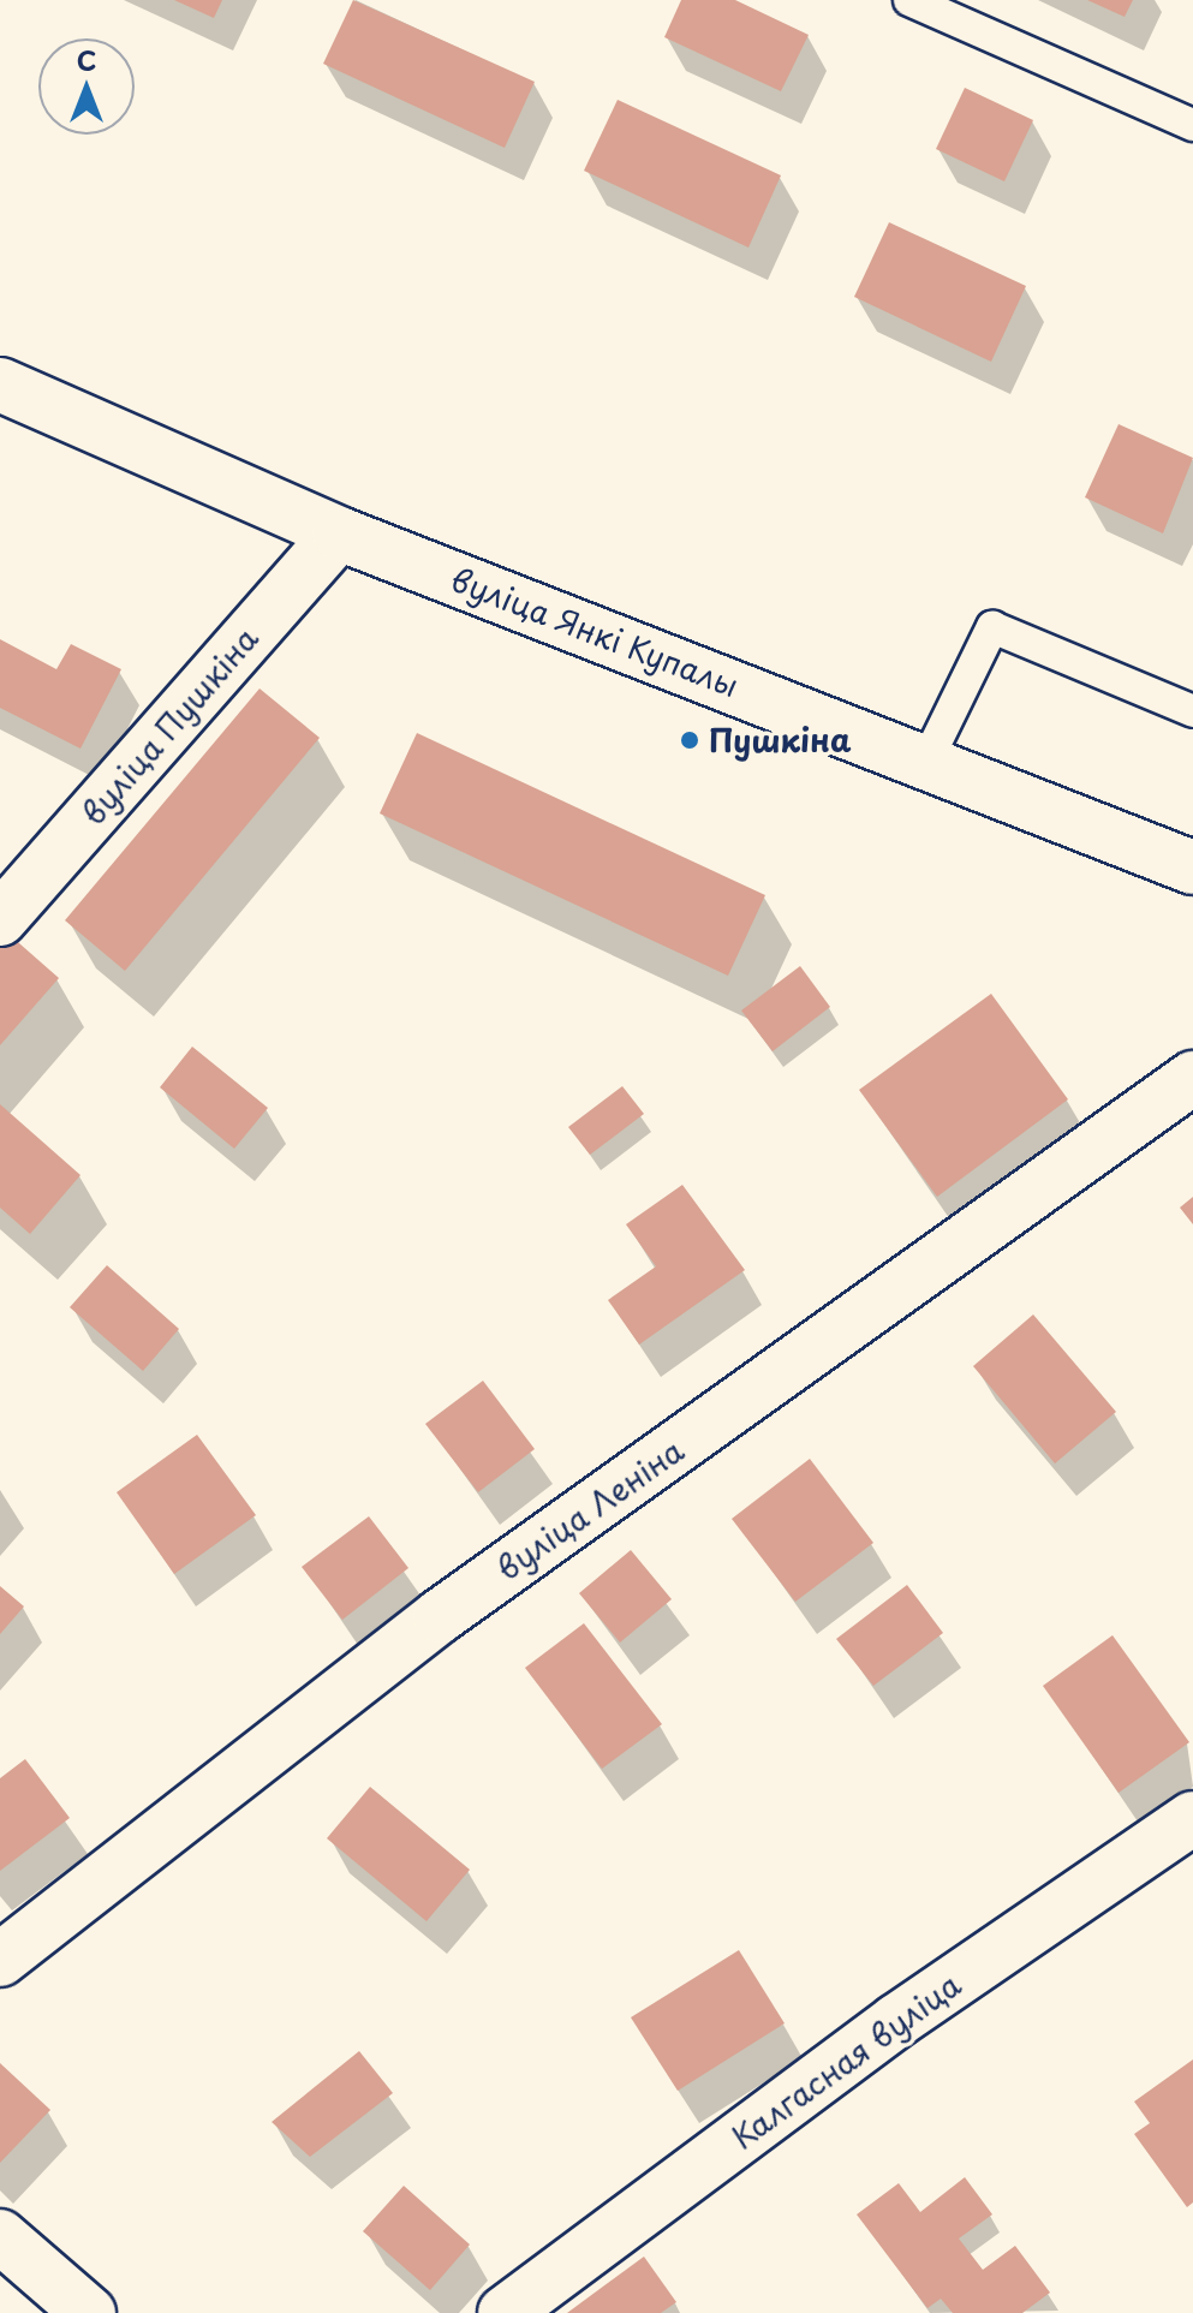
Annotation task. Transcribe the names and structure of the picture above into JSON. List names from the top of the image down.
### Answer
{
  "streets": {
    "street": [
      "вуліца Янкі Купалы",
      "вуліца Пушкіна",
      "вуліца Леніна",
      "Калгасная вуліца"
    ]
  },
  "crossings": [
    ["вуліца Янкі Купалы", "вуліца Пушкіна"]
  ],
  "places": ["Пушкіна"],
  "north": "top"
}
